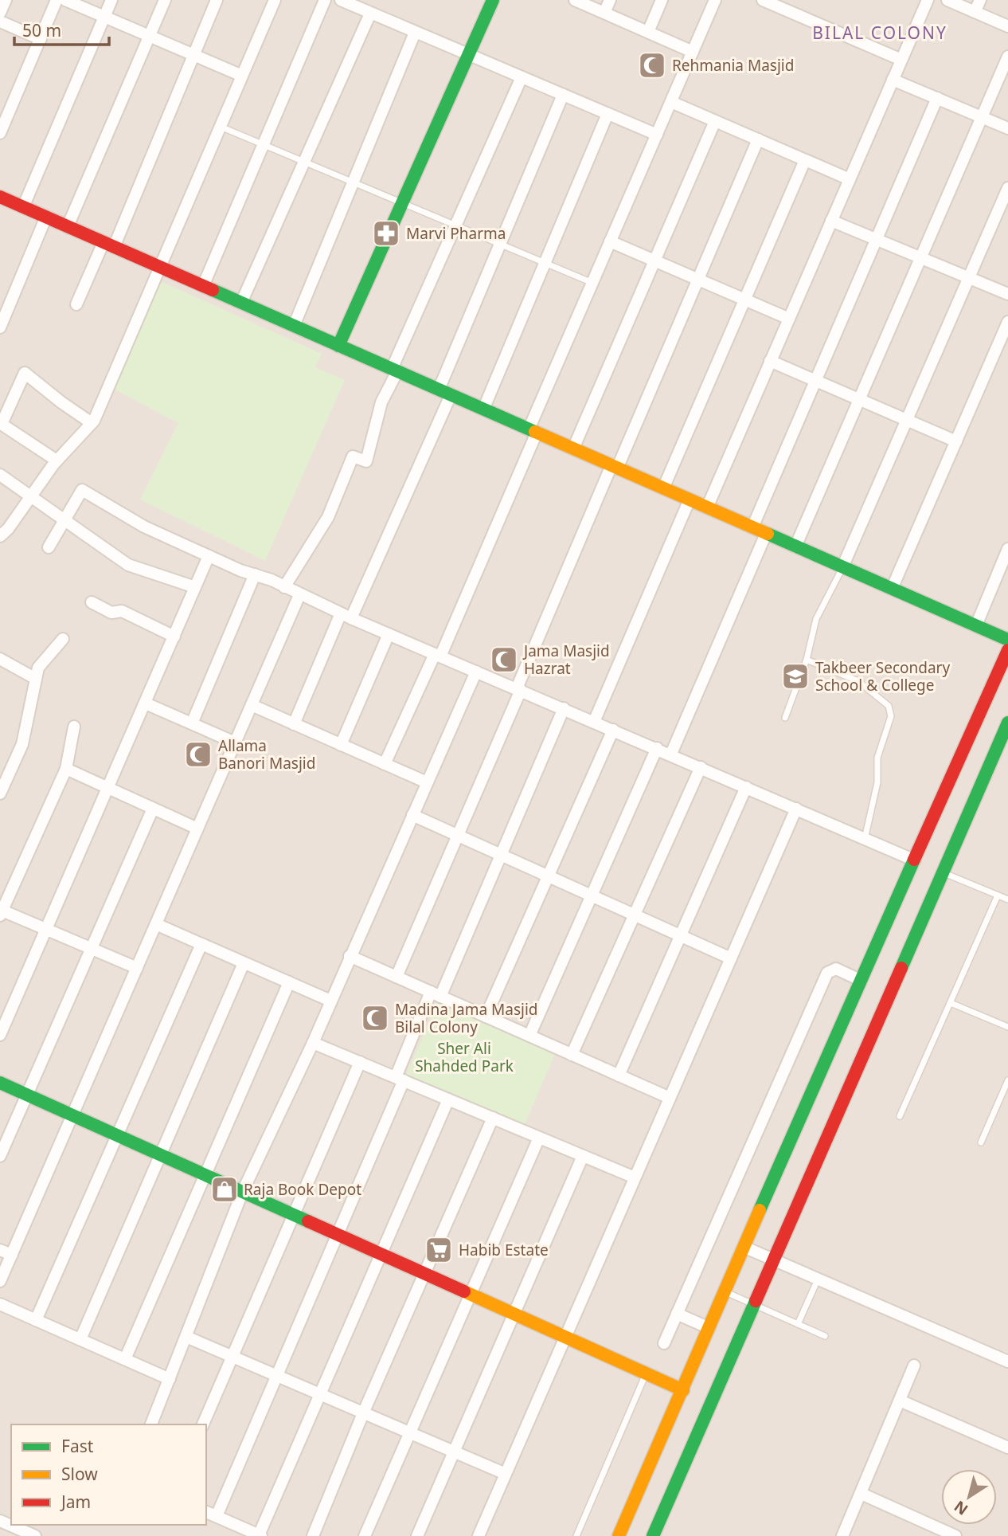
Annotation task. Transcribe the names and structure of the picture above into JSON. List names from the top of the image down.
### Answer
{
  "districts": ["BILAL COLONY"],
  "parks": ["Sher Ali Shahded Park"],
  "places": {
    "mosque": [
      "Rehmania Masjid",
      "Jama Masjid Hazrat",
      "Allama Banori Masjid",
      "Madina Jama Masjid Bilal Colony"
    ],
    "pharmacy": ["Marvi Pharma"],
    "school or university": ["Takbeer Secondary School & College"],
    "shop": ["Raja Book Depot"],
    "supermarket": ["Habib Estate"]
  },
  "legend": ["Fast", "Slow", "Jam"],
  "scale_bar": "50 m",
  "north": "bottom left"
}
